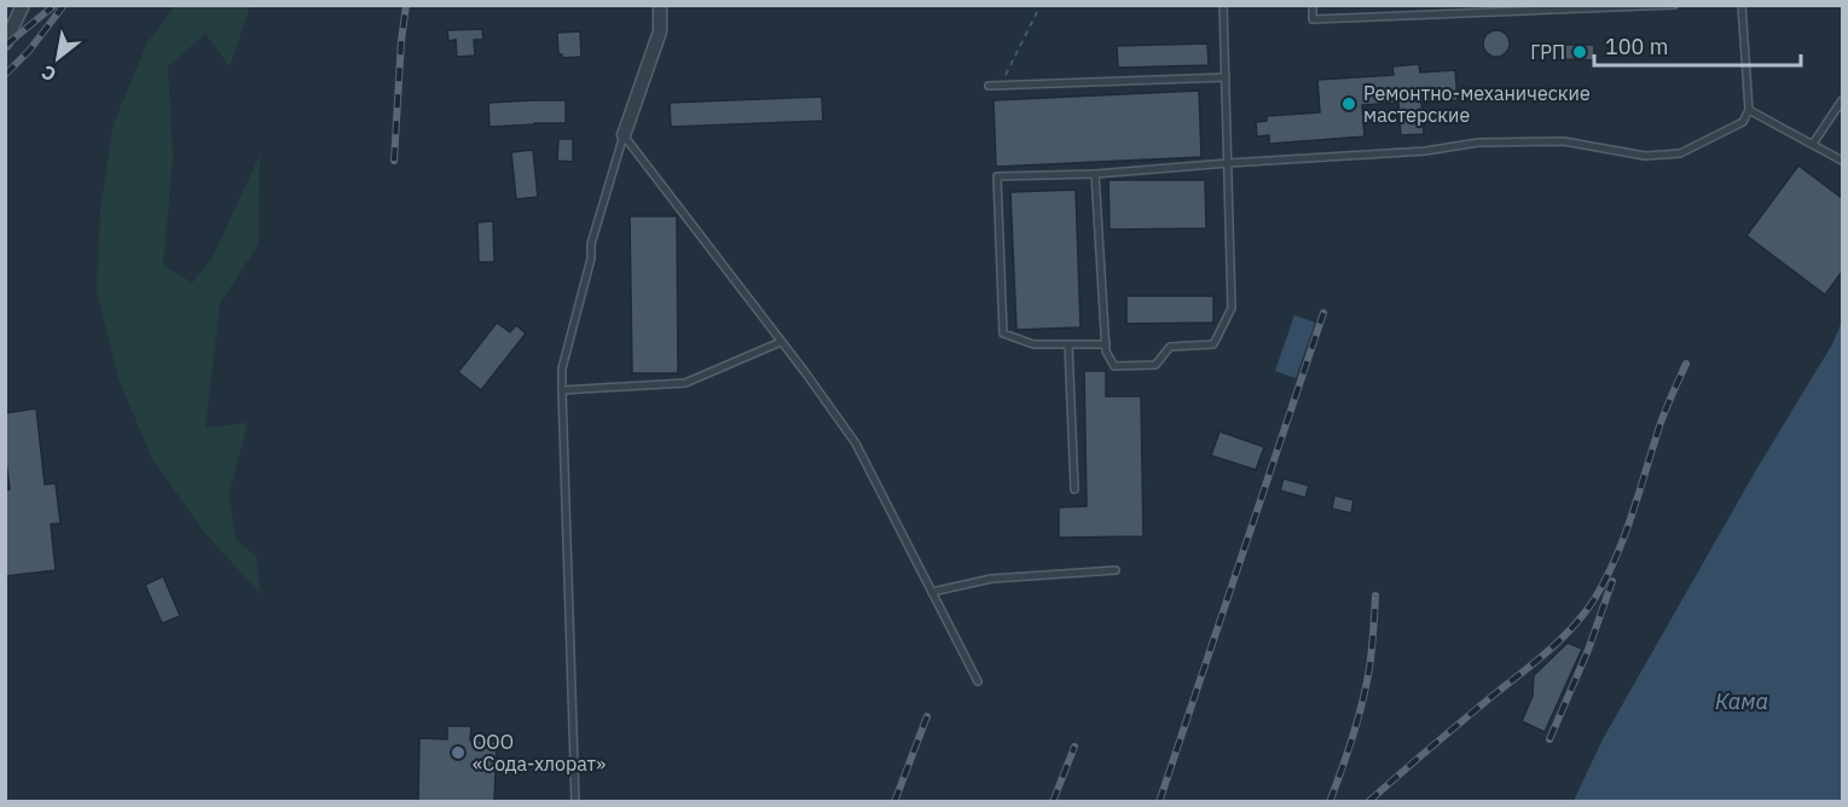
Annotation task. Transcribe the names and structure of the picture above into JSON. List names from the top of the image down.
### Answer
{
  "water": ["Кама"],
  "places": ["ГРП", "Ремонтно-механические мастерские", "ООО «Сода-хлорат»"],
  "scale_bar": "100 m",
  "north": "bottom left"
}
